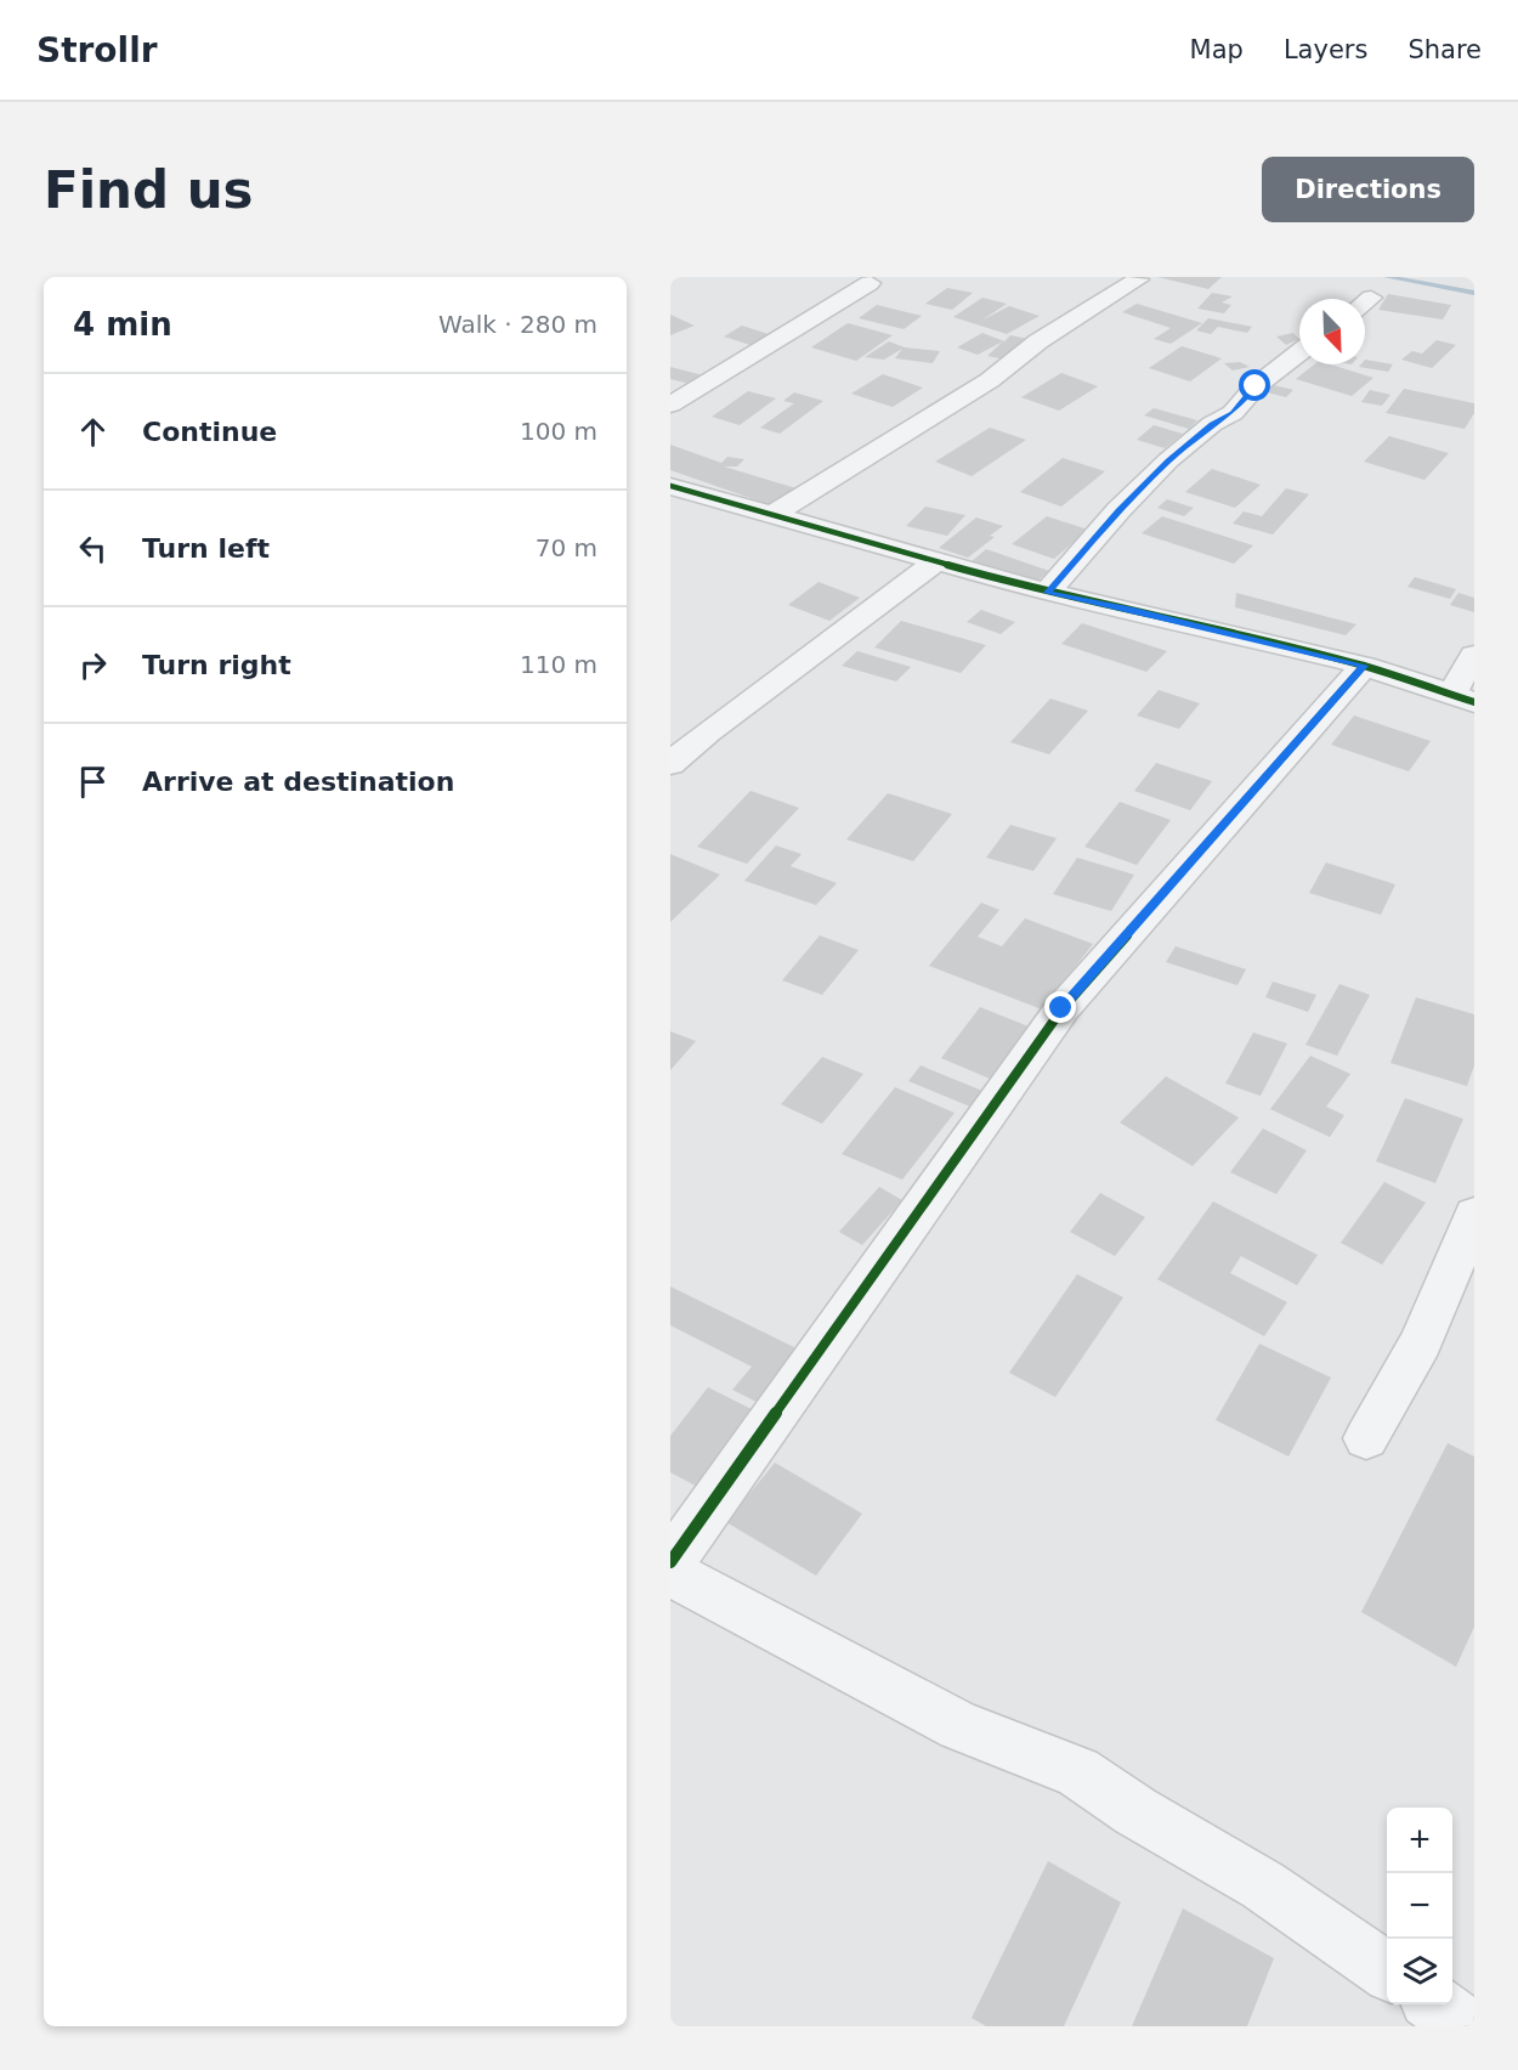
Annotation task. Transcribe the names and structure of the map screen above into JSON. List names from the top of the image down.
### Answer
{
  "north": "bottom right",
  "page": {
    "header": "Strollr",
    "nav": ["Map", "Layers", "Share"],
    "buttons": "Directions",
    "title": "Find us",
    "heading": ["4 min", "Walk · 280 m"],
    "list": [
      ["Continue", "100 m"],
      ["Turn left", "70 m"],
      ["Turn right", "110 m"],
      "Arrive at destination"
    ],
    "map_buttons": ["+", "−"]
  }
}
